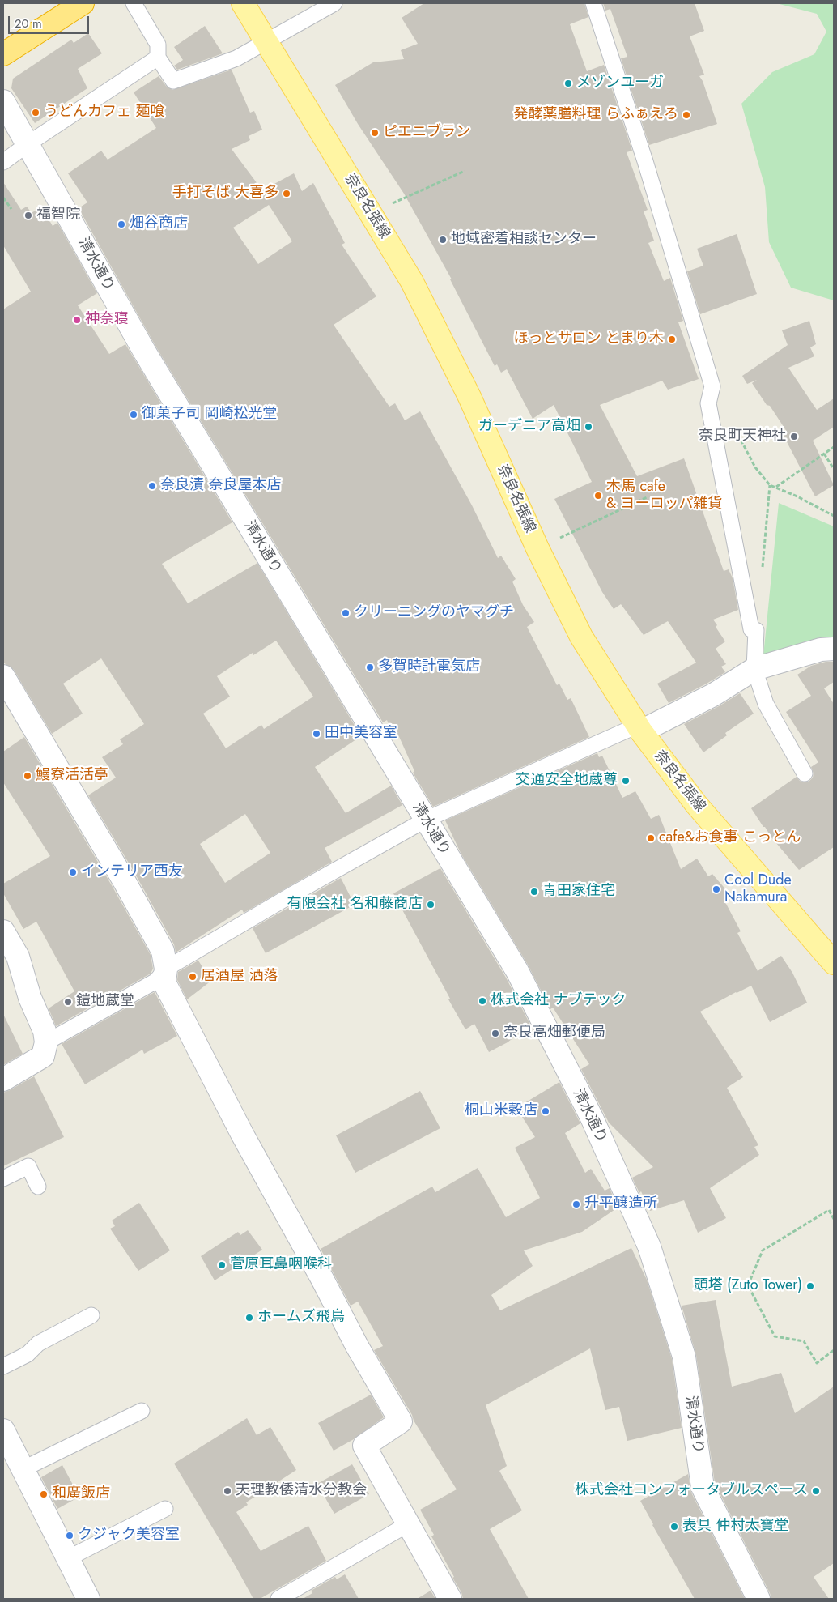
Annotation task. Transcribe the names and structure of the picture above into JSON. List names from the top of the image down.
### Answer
{
  "streets": {
    "main road": ["奈良名張線"],
    "street": ["清水通り"]
  },
  "places": [
    "メゾンユーガ",
    "うどんカフェ 麺喰",
    "発酵薬膳料理 らふぁえろ",
    "ピエニブラン",
    "手打そば 大喜多",
    "福智院",
    "畑谷商店",
    "地域密着相談センター",
    "神奈寝",
    "ほっとサロン とまり木",
    "御菓子司 岡崎松光堂",
    "ガーデニア高畑",
    "奈良町天神社",
    "奈良漬 奈良屋本店",
    "木馬 cafe & ヨーロッパ雑貨",
    "クリーニングのヤマグチ",
    "多賀時計電気店",
    "田中美容室",
    "鰻寮活活亭",
    "交通安全地蔵尊",
    "cafe&お食事 こっとん",
    "インテリア西友",
    "Cool Dude Nakamura",
    "青田家住宅",
    "有限会社 名和藤商店",
    "居酒屋 洒落",
    "株式会社 ナブテック",
    "鎧地蔵堂",
    "奈良高畑郵便局",
    "桐山米穀店",
    "升平醸造所",
    "菅原耳鼻咽喉科",
    "頭塔 (Zuto Tower)",
    "ホームズ飛鳥",
    "天理教倭清水分教会",
    "株式会社コンフォータブルスペース",
    "和廣飯店",
    "表具 仲村太寶堂",
    "クジャク美容室"
  ],
  "scale_bar": "20 m"
}
